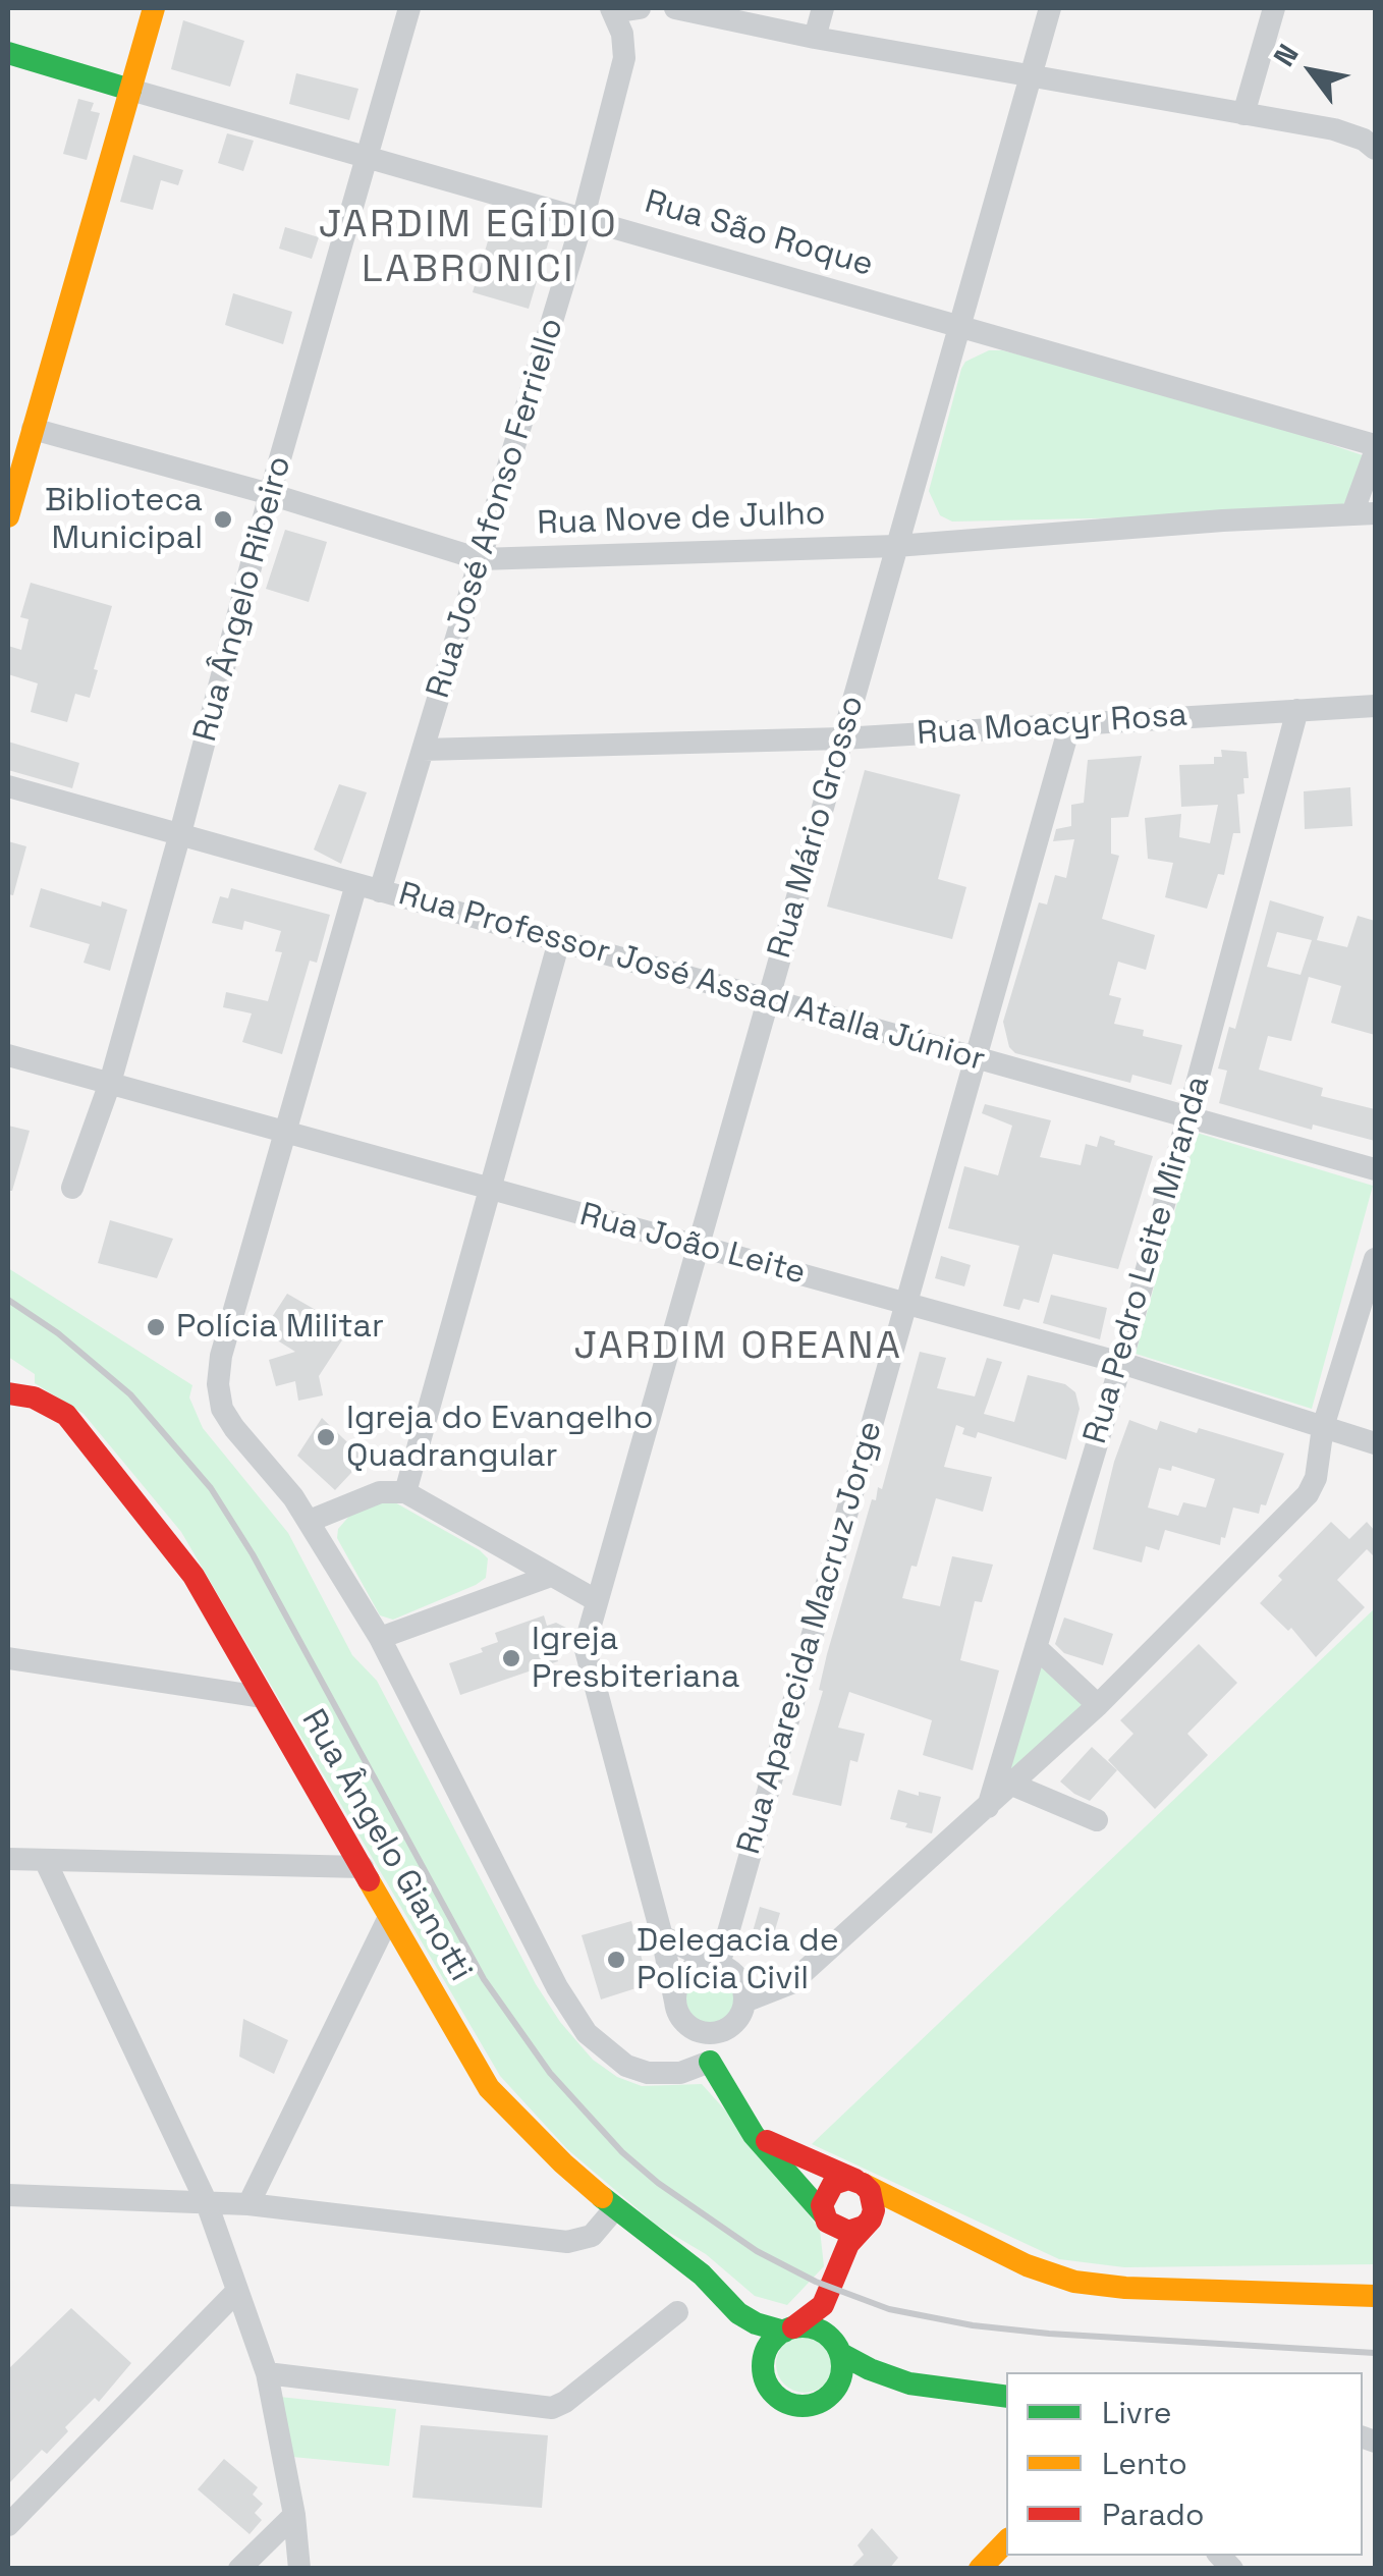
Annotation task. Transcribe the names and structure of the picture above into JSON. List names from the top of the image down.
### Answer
{
  "streets": {
    "street": [
      "Rua São Roque",
      "Rua José Afonso Ferriello",
      "Rua Nove de Julho",
      "Rua Ângelo Ribeiro",
      "Rua Moacyr Rosa",
      "Rua Mário Grosso",
      "Rua Professor José Assad Atalla Júnior",
      "Rua João Leite",
      "Rua Pedro Leite Miranda",
      "Rua Aparecida Macruz Jorge",
      "Rua Ângelo Gianotti"
    ]
  },
  "crossings": [
    ["Rua São Roque", "Rua José Afonso Ferriello"],
    ["Rua São Roque", "Rua Ângelo Ribeiro"],
    ["Rua São Roque", "Rua Mário Grosso"],
    ["Rua José Afonso Ferriello", "Rua Nove de Julho"],
    ["Rua José Afonso Ferriello", "Rua Moacyr Rosa"],
    ["Rua José Afonso Ferriello", "Rua Professor José Assad Atalla Júnior"],
    ["Rua Nove de Julho", "Rua Ângelo Ribeiro"],
    ["Rua Nove de Julho", "Rua Mário Grosso"],
    ["Rua Ângelo Ribeiro", "Rua Professor José Assad Atalla Júnior"],
    ["Rua Ângelo Ribeiro", "Rua João Leite"],
    ["Rua Moacyr Rosa", "Rua Mário Grosso"],
    ["Rua Moacyr Rosa", "Rua Pedro Leite Miranda"],
    ["Rua Moacyr Rosa", "Rua Aparecida Macruz Jorge"],
    ["Rua Mário Grosso", "Rua Professor José Assad Atalla Júnior"],
    ["Rua Mário Grosso", "Rua João Leite"],
    ["Rua Professor José Assad Atalla Júnior", "Rua Pedro Leite Miranda"],
    ["Rua Professor José Assad Atalla Júnior", "Rua Aparecida Macruz Jorge"],
    ["Rua João Leite", "Rua Pedro Leite Miranda"],
    ["Rua João Leite", "Rua Aparecida Macruz Jorge"]
  ],
  "districts": ["JARDIM EGÍDIO LABRONICI", "JARDIM OREANA"],
  "places": [
    "Biblioteca Municipal",
    "Polícia Militar",
    "Igreja do Evangelho Quadrangular",
    "Igreja Presbiteriana",
    "Delegacia de Polícia Civil"
  ],
  "legend": ["Livre", "Lento", "Parado"],
  "north": "top left"
}
